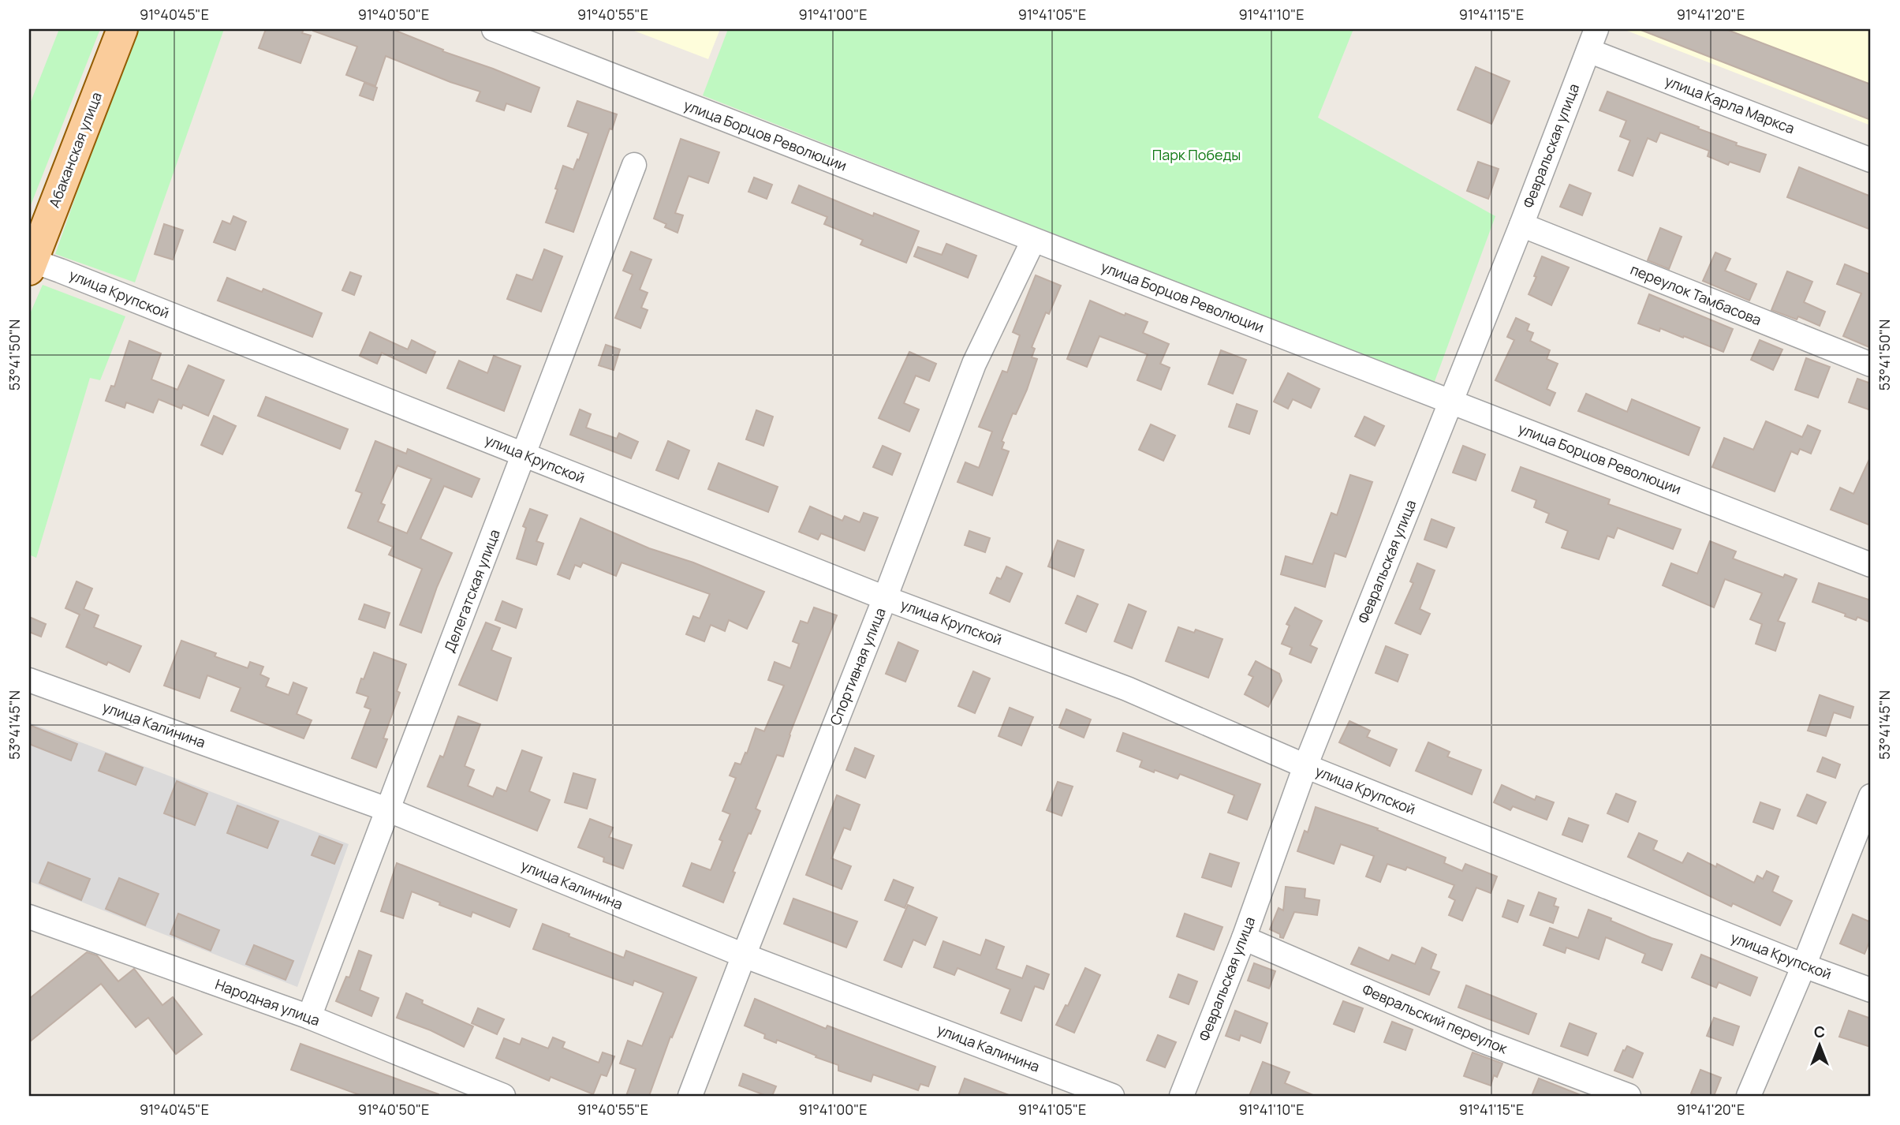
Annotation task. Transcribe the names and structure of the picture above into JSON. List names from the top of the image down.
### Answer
{
  "streets": {
    "main road": ["Абаканская улица"],
    "street": [
      "улица Карла Маркса",
      "улица Борцов Революции",
      "Февральская улица",
      "улица Крупской",
      "переулок Тамбасова",
      "Делегатская улица",
      "Спортивная улица",
      "улица Калинина",
      "Народная улица",
      "Февральский переулок"
    ]
  },
  "crossings": [
    ["улица Карла Маркса", "Февральская улица"],
    ["улица Борцов Революции", "Февральская улица"],
    ["улица Борцов Революции", "Спортивная улица"],
    ["Февральская улица", "улица Крупской"],
    ["Февральская улица", "переулок Тамбасова"],
    ["Февральская улица", "Февральский переулок"],
    ["Абаканская улица", "улица Крупской"],
    ["улица Крупской", "Делегатская улица"],
    ["улица Крупской", "Спортивная улица"],
    ["Делегатская улица", "улица Калинина"],
    ["Делегатская улица", "Народная улица"],
    ["Спортивная улица", "улица Калинина"]
  ],
  "parks": ["Парк Победы"],
  "north": "top",
  "coordinates": [
    "91°40'45\"E",
    "91°40'50\"E",
    "91°40'55\"E",
    "91°41'00\"E",
    "91°41'05\"E",
    "91°41'10\"E",
    "91°41'15\"E",
    "91°41'20\"E",
    "53°41'50\"N",
    "53°41'45\"N"
  ]
}
